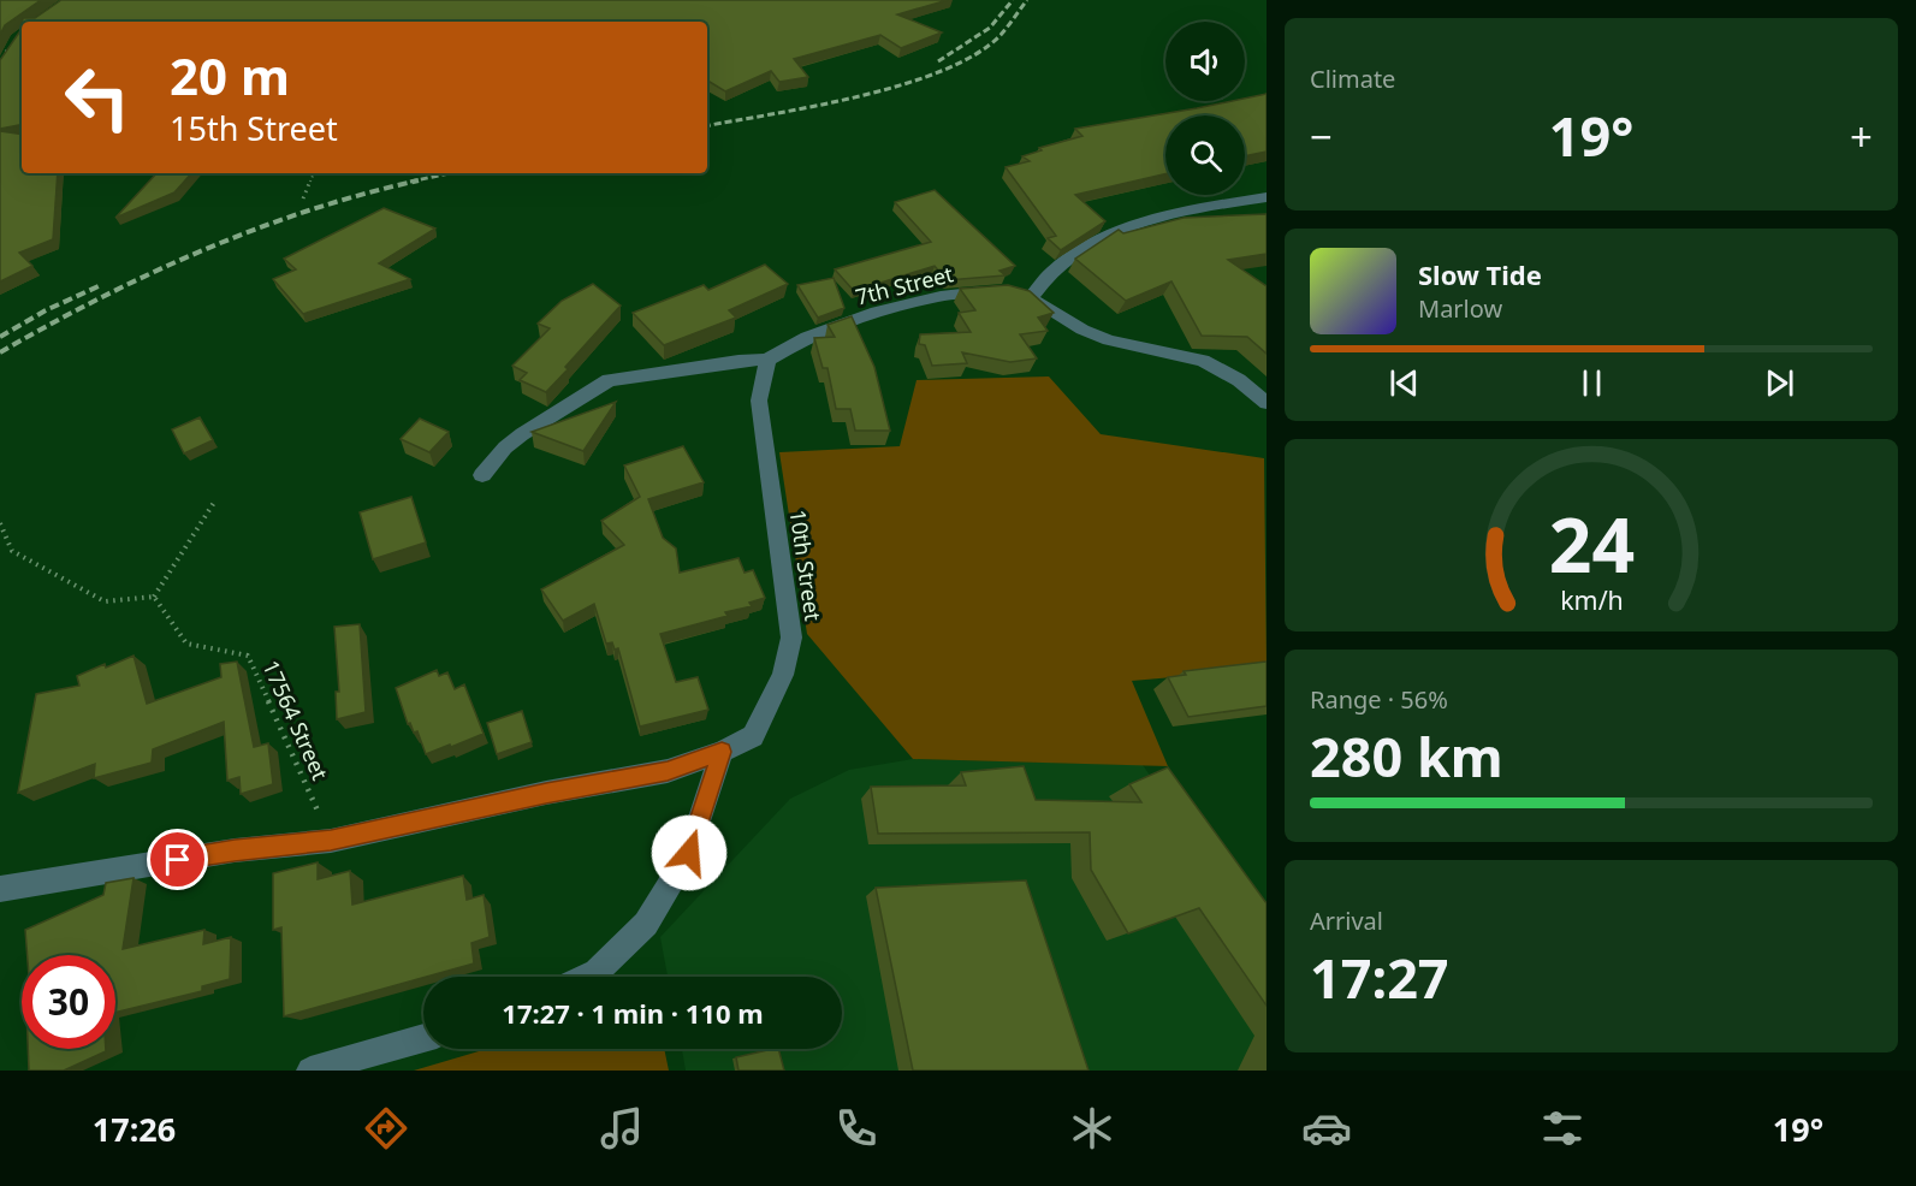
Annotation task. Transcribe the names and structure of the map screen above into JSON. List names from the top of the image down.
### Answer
{
  "streets": {
    "street": ["7th Street", "10th Street"],
    "path": ["17564 Street"]
  },
  "crossings": [
    ["7th Street", "10th Street"],
    ["10th Street", "17564 Street"]
  ],
  "page": {
    "tile": [
      "Climate",
      ["Range · 56%", "280 km"],
      ["Arrival", "17:27"]
    ],
    "turn": ["20 m", "15th Street"],
    "heat": ["−", "19°", "+"],
    "song": ["Slow Tide", "Marlow"],
    "limit": "30",
    "trip": "17:27 · 1 min · 110 m",
    "tabs": ["17:26", "19°"],
    "gauge": ["24", "km/h"]
  }
}
